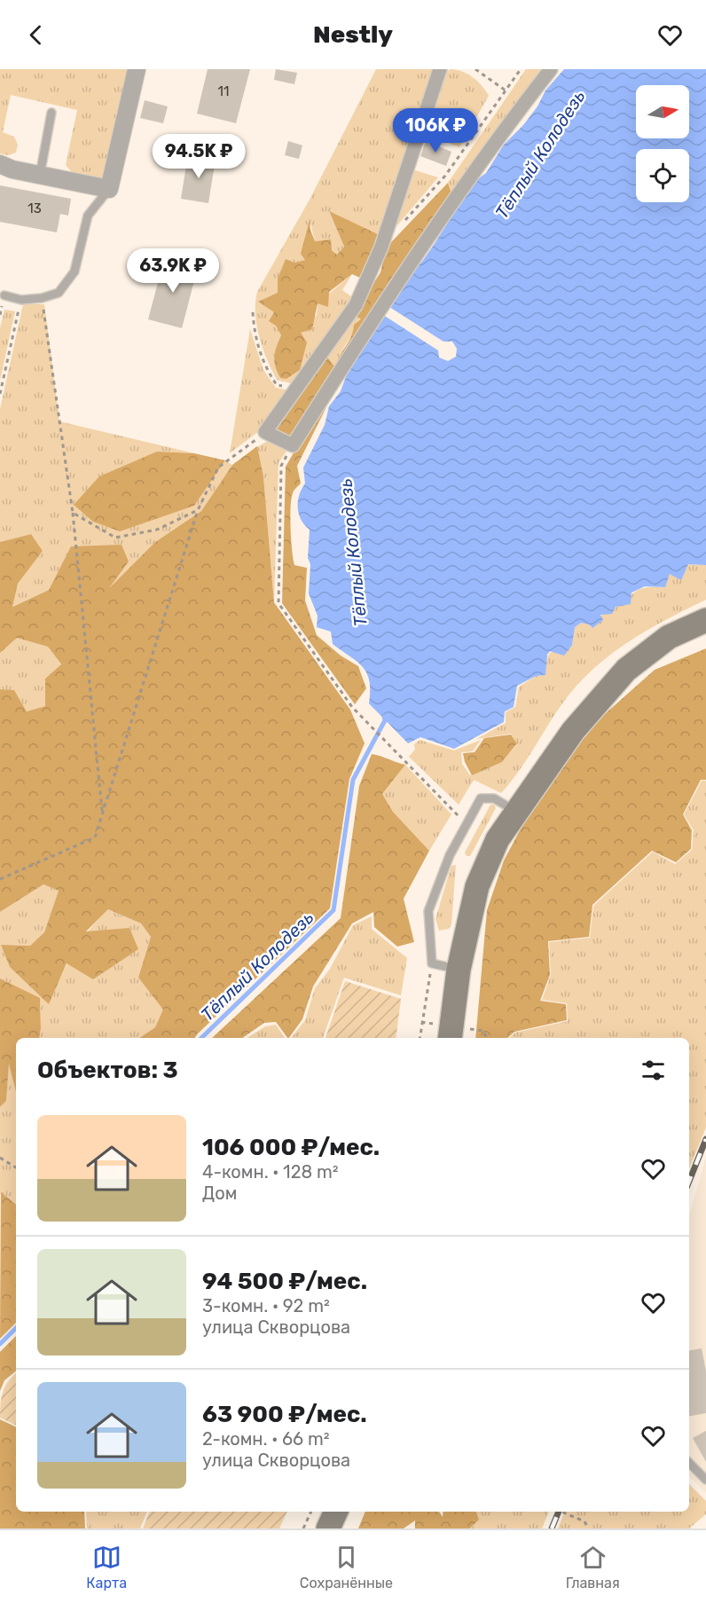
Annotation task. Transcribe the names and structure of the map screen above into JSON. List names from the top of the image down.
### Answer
{
  "water": ["Тёплый Колодезь"],
  "house_numbers": ["11", "13"],
  "north": "right",
  "page": {
    "header": "Nestly",
    "price": ["106K ₽", "94.5K ₽", "63.9K ₽"],
    "heading": "Объектов: 3",
    "list": [
      {
        "name": "106 000 ₽/мес.",
        "note": "4-комн. · 128 m² · Дом"
      },
      {
        "name": "94 500 ₽/мес.",
        "note": "3-комн. · 92 m² · улица Скворцова"
      },
      {
        "name": "63 900 ₽/мес.",
        "note": "2-комн. · 66 m² · улица Скворцова"
      }
    ],
    "tabs": ["Карта", "Сохранённые", "Главная"]
  }
}
